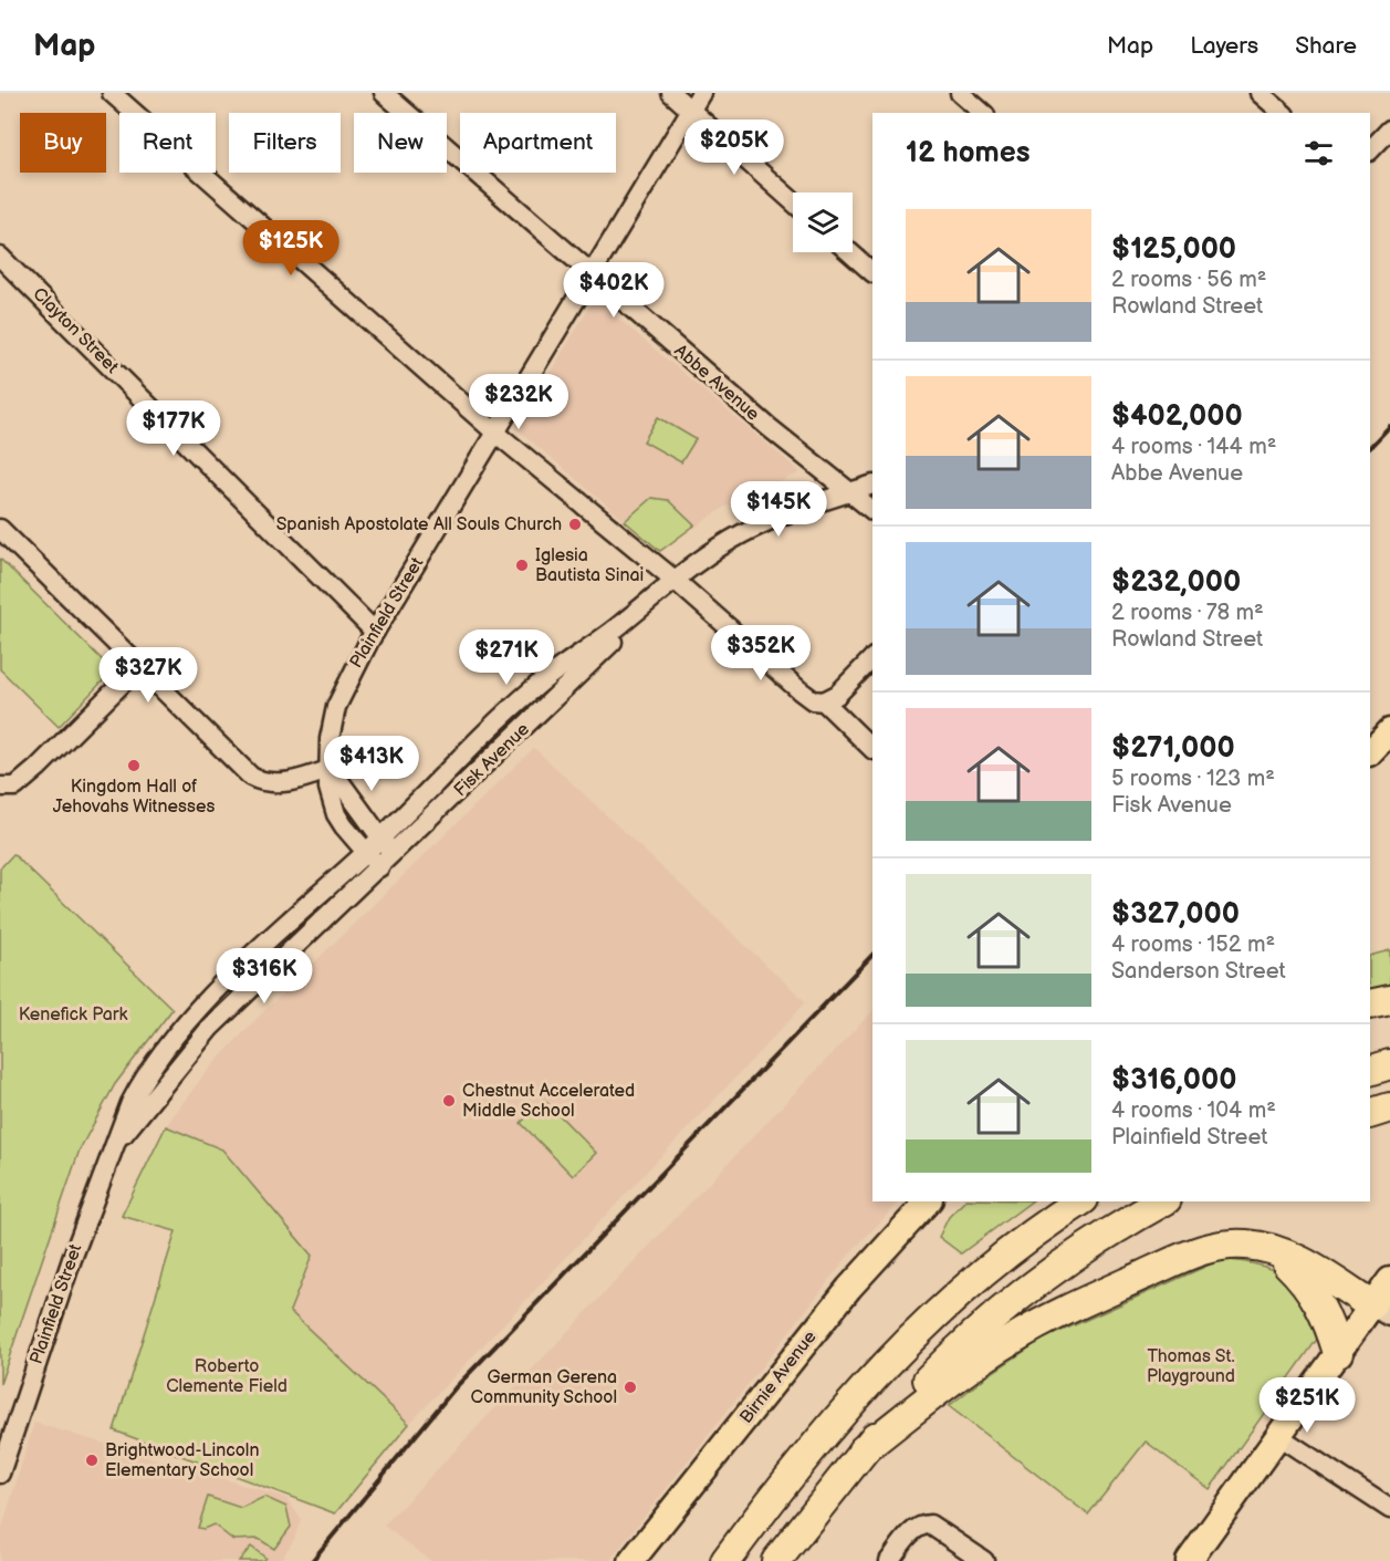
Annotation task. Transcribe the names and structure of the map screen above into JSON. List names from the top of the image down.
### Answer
{
  "streets": {
    "main road": ["Birnie Avenue"],
    "street": [
      "Clayton Street",
      "Abbe Avenue",
      "Plainfield Street",
      "Fisk Avenue"
    ]
  },
  "crossings": [
    ["Clayton Street", "Plainfield Street"],
    ["Abbe Avenue", "Plainfield Street"],
    ["Abbe Avenue", "Fisk Avenue"],
    ["Plainfield Street", "Fisk Avenue"]
  ],
  "parks": ["Kenefick Park", "Thomas St. Playground", "Roberto Clemente Field"],
  "places": [
    "Spanish Apostolate All Souls Church",
    "Iglesia Bautista Sinai",
    "Kingdom Hall of Jehovahs Witnesses",
    "Chestnut Accelerated Middle School",
    "German Gerena Community School",
    "Brightwood-Lincoln Elementary School"
  ],
  "page": {
    "header": "Map",
    "nav": ["Map", "Layers", "Share"],
    "chip": [
      "Buy",
      "Rent",
      "Filters",
      "New",
      "Apartment"
    ],
    "heading": "12 homes",
    "price": [
      "$205K",
      "$125K",
      "$402K",
      "$232K",
      "$177K",
      "$145K",
      "$352K",
      "$271K",
      "$327K",
      "$413K",
      "$316K",
      "$251K"
    ],
    "list": [
      {
        "name": "$125,000",
        "note": "2 rooms · 56 m² · Rowland Street"
      },
      {
        "name": "$402,000",
        "note": "4 rooms · 144 m² · Abbe Avenue"
      },
      {
        "name": "$232,000",
        "note": "2 rooms · 78 m² · Rowland Street"
      },
      {
        "name": "$271,000",
        "note": "5 rooms · 123 m² · Fisk Avenue"
      },
      {
        "name": "$327,000",
        "note": "4 rooms · 152 m² · Sanderson Street"
      },
      {
        "name": "$316,000",
        "note": "4 rooms · 104 m² · Plainfield Street"
      }
    ]
  }
}
